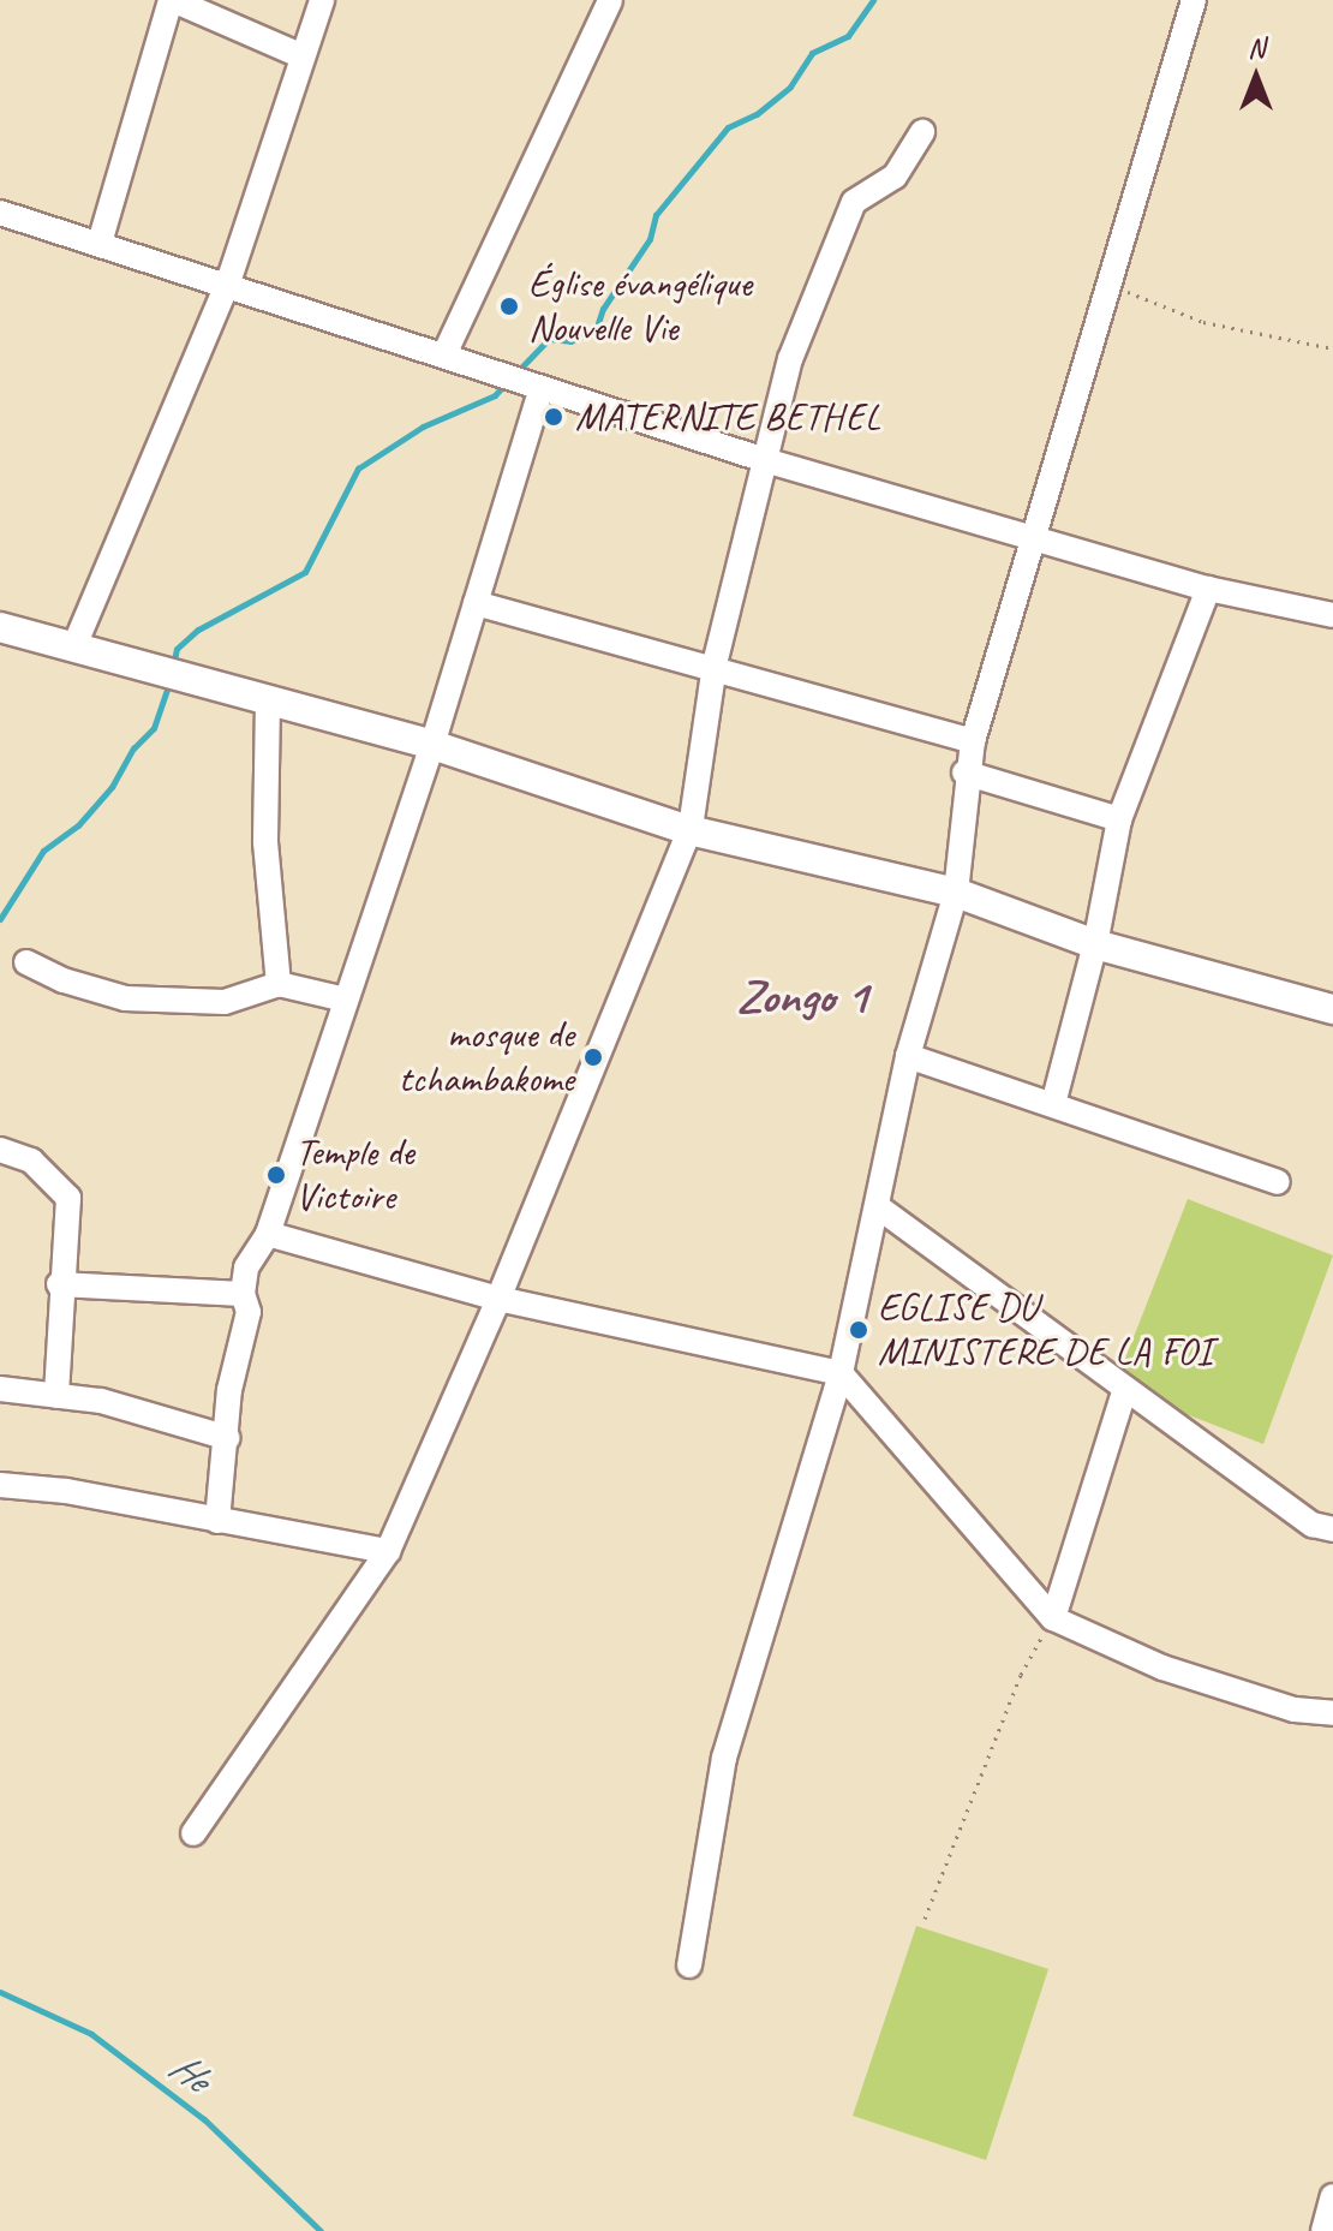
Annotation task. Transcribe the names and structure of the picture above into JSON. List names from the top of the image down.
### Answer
{
  "districts": ["Zongo 1"],
  "water": ["He"],
  "places": [
    "Église évangélique Nouvelle Vie",
    "MATERNITE BETHEL",
    "mosque de tchambakome",
    "Temple de Victoire",
    "EGLISE DU MINISTERE DE LA FOI"
  ],
  "north": "top"
}
